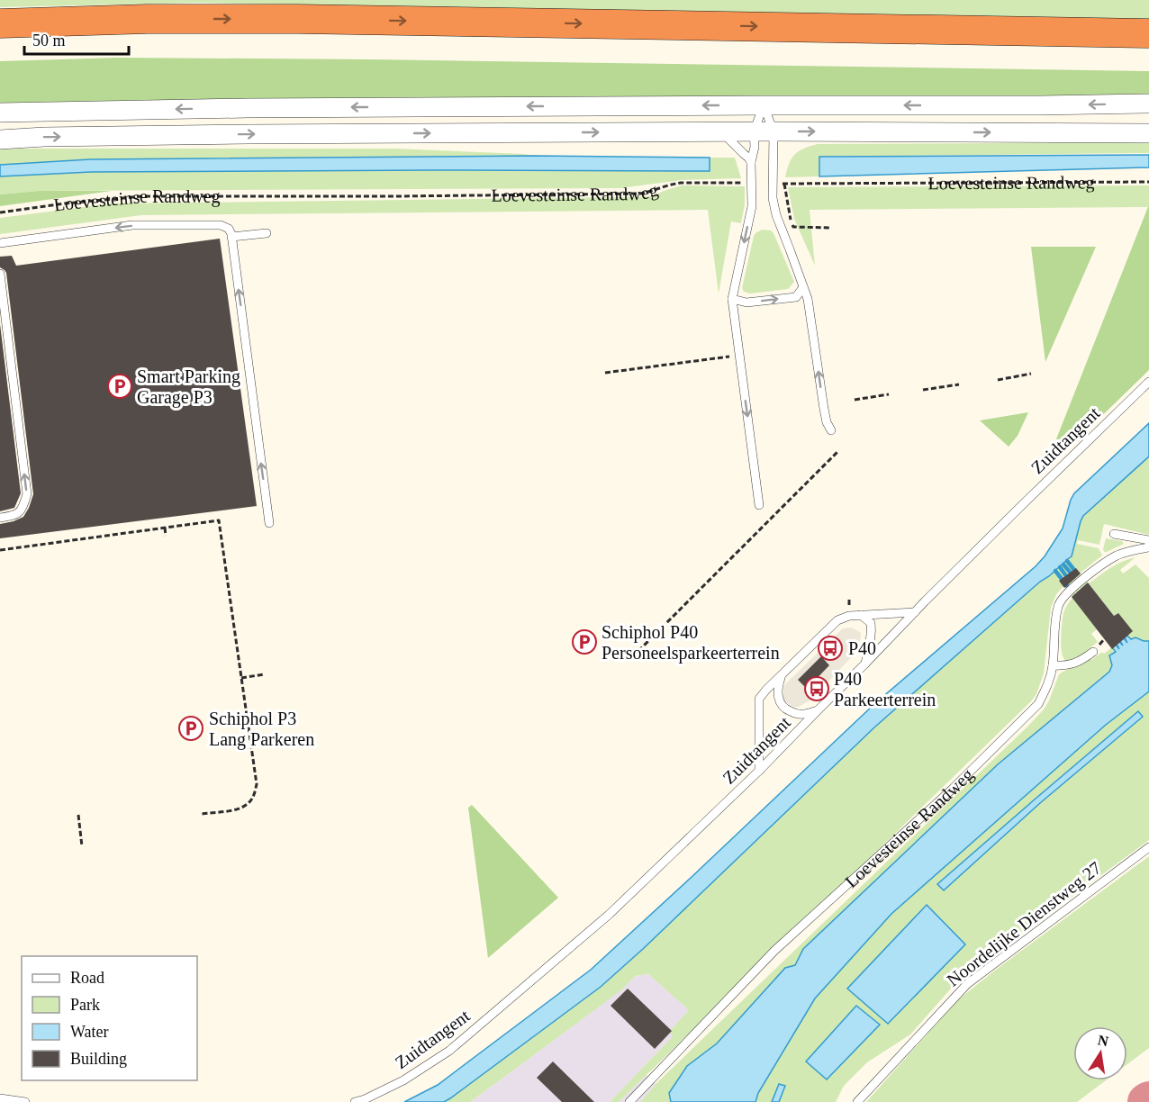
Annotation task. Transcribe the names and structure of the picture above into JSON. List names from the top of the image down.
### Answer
{
  "streets": {
    "lane": ["Loevesteinse Randweg", "Zuidtangent", "Noordelijke Dienstweg 27"]
  },
  "places": {
    "parking": ["Smart Parking Garage P3", "Schiphol P40 Personeelsparkeerterrein", "Schiphol P3 Lang Parkeren"],
    "bus stop": ["P40", "P40 Parkeerterrein"]
  },
  "legend": [
    "Road",
    "Park",
    "Water",
    "Building"
  ],
  "scale_bar": "50 m",
  "north": "top"
}
